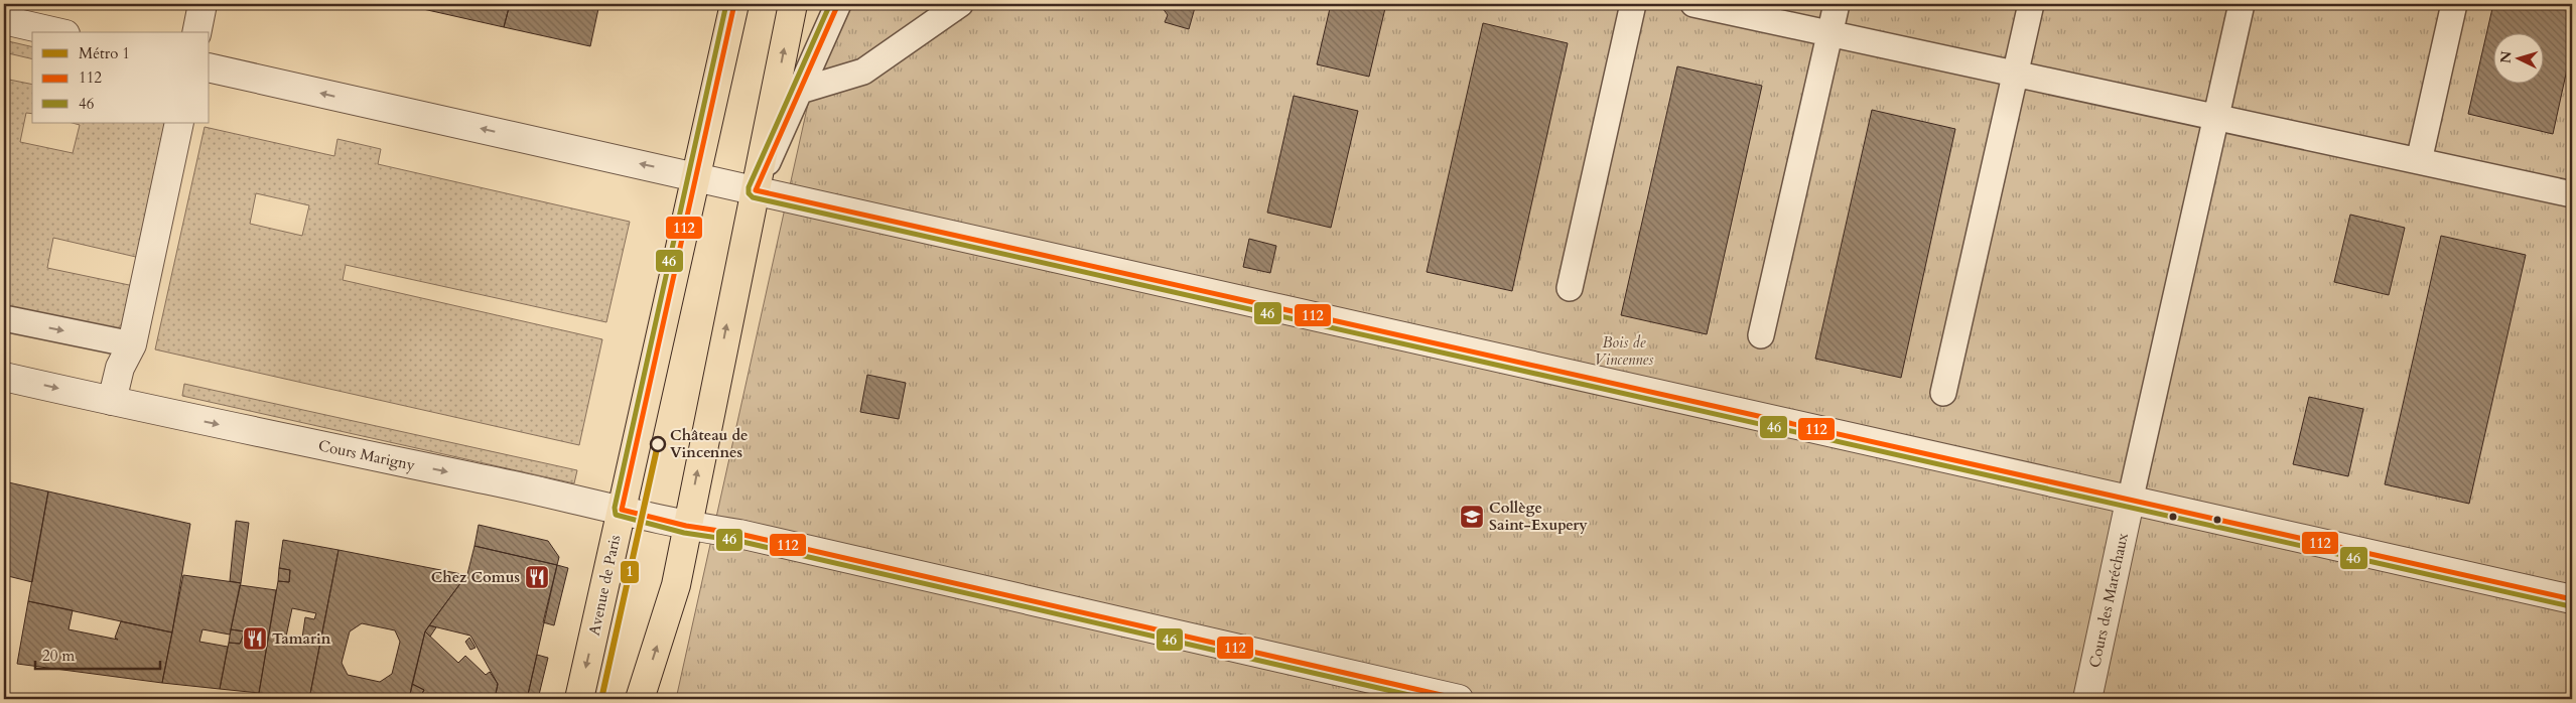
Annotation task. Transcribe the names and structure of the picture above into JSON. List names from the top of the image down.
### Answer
{
  "streets": {
    "main road": ["Avenue de Paris"],
    "street": ["Cours Marigny", "Cours des Maréchaux"]
  },
  "crossings": [
    ["Cours Marigny", "Avenue de Paris"]
  ],
  "one_way": ["Cours Marigny"],
  "parks": ["Bois de Vincennes"],
  "places": {
    "other": ["Château de Vincennes"],
    "school or university": ["Collège Saint-Exupery"],
    "restaurant": ["Chez Comus", "Tamarin"]
  },
  "lines": ["transit line 112", "transit line 46", "metro line 1"],
  "legend": ["Métro 1", "112", "46"],
  "scale_bar": "20 m",
  "north": "left"
}
